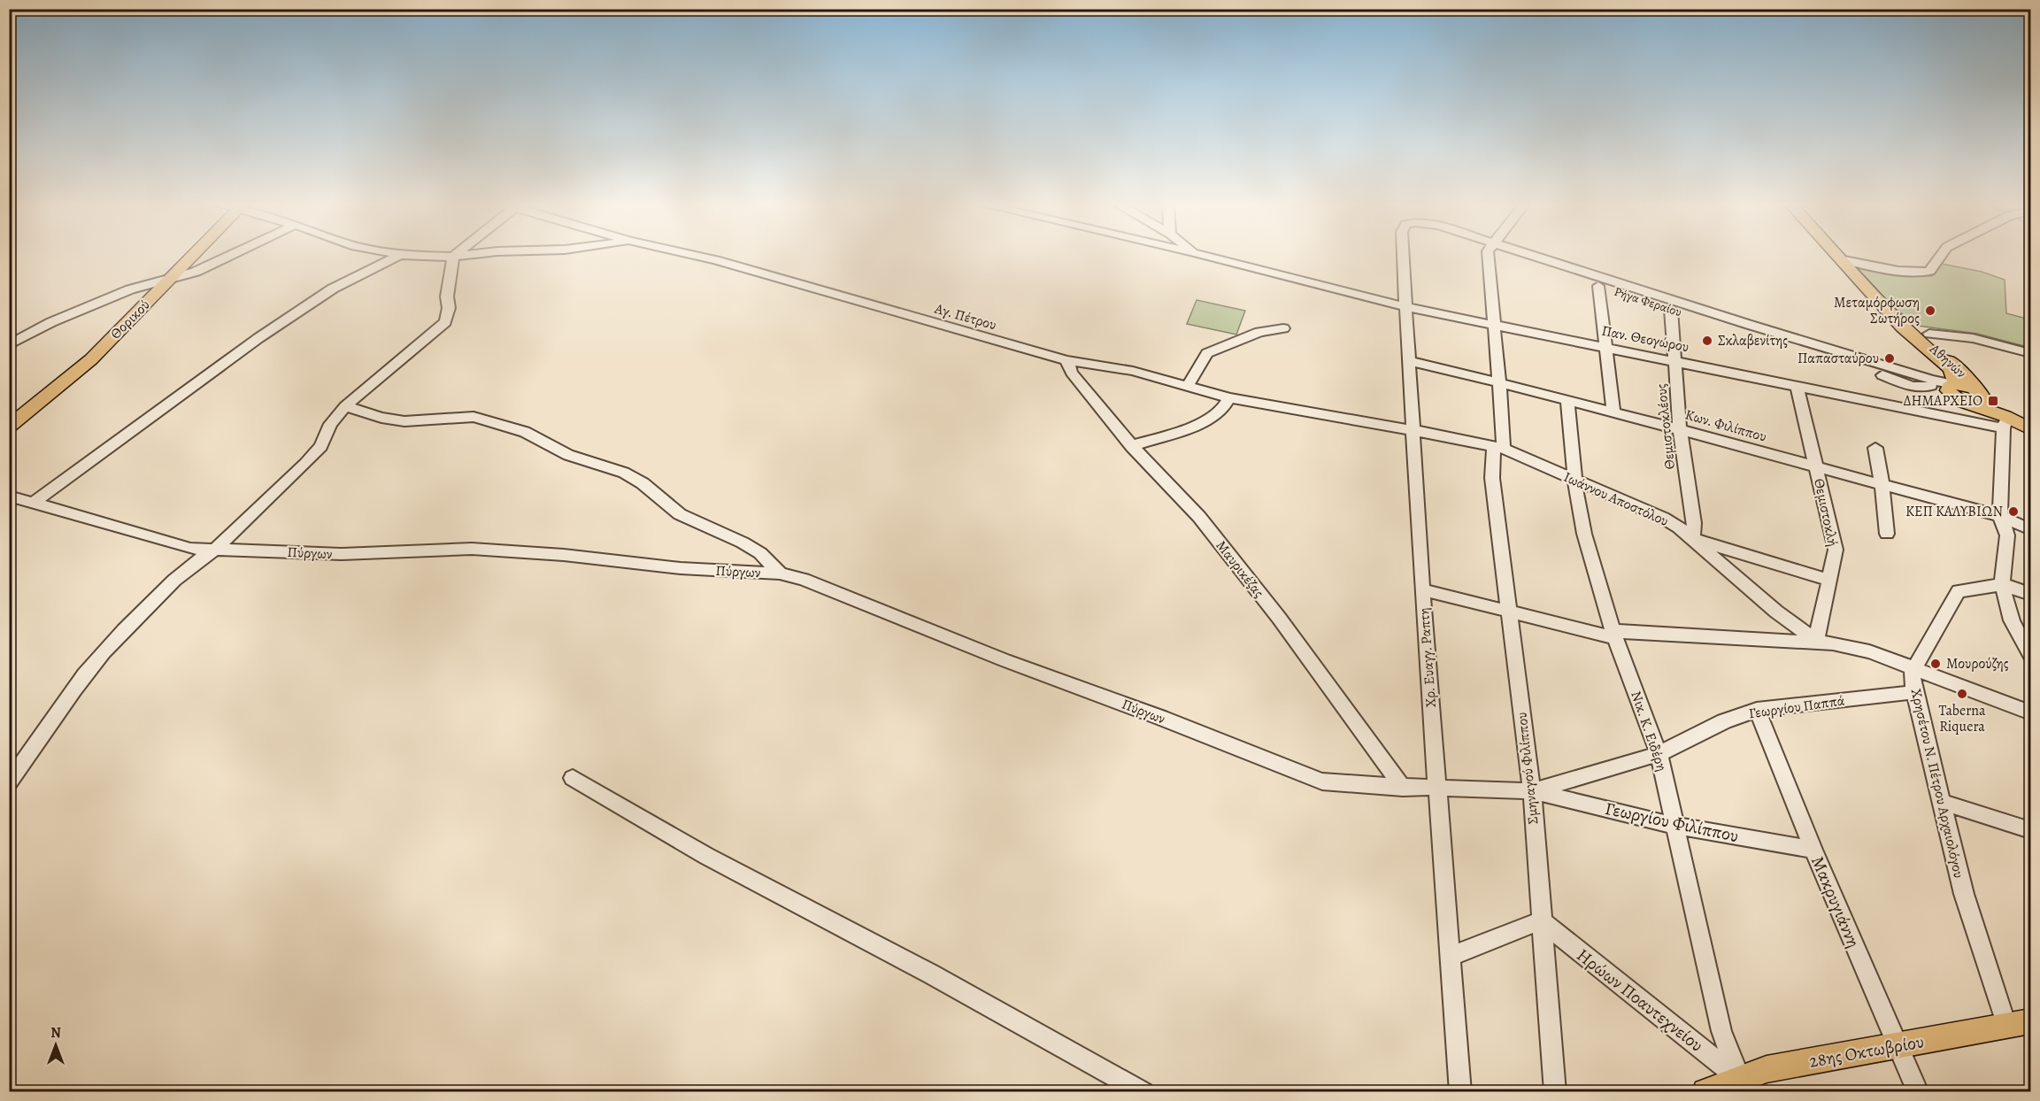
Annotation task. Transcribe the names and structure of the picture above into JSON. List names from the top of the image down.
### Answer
{
  "streets": {
    "main road": ["Θορικού", "Αθηνών", "28ης Οκτωβρίου"],
    "street": [
      "Ρήγα Φεραίου",
      "Αγ. Πέτρου",
      "Παν. Θεογώρου",
      "Κων. Φιλίππου",
      "Θεμιστοκλέους",
      "Ιωάννου Αποστόλου",
      "Θεμιστοκλή",
      "Πύργων",
      "Μαυρικέζας",
      "Χρ. Ευαγγ. Ραπτη",
      "Γεωργίου Παππά",
      "Νικ. Κ. Ειδέρη",
      "Σμηναγού Φιλίππου",
      "Χρησέτου Ν. Πέτρου Αρχαιολόγου",
      "Γεωργίου Φιλίππου",
      "Μακρυγιάννη",
      "Ηρώων Ποαυτεχνείου"
    ]
  },
  "crossings": [
    ["Ρήγα Φεραίου", "Αθηνών"],
    ["Ρήγα Φεραίου", "Θεμιστοκλέους"],
    ["Αγ. Πέτρου", "Ιωάννου Αποστόλου"],
    ["Αγ. Πέτρου", "Μαυρικέζας"],
    ["Αγ. Πέτρου", "Χρ. Ευαγγ. Ραπτη"],
    ["Παν. Θεογώρου", "Θεμιστοκλέους"],
    ["Παν. Θεογώρου", "Θεμιστοκλή"],
    ["Παν. Θεογώρου", "Χρ. Ευαγγ. Ραπτη"],
    ["Παν. Θεογώρου", "Σμηναγού Φιλίππου"],
    ["Κων. Φιλίππου", "Θεμιστοκλέους"],
    ["Κων. Φιλίππου", "Θεμιστοκλή"],
    ["Κων. Φιλίππου", "Χρ. Ευαγγ. Ραπτη"],
    ["Κων. Φιλίππου", "Νικ. Κ. Ειδέρη"],
    ["Κων. Φιλίππου", "Σμηναγού Φιλίππου"],
    ["Θεμιστοκλέους", "Ιωάννου Αποστόλου"],
    ["Ιωάννου Αποστόλου", "Θεμιστοκλή"],
    ["Ιωάννου Αποστόλου", "Χρ. Ευαγγ. Ραπτη"],
    ["Ιωάννου Αποστόλου", "Νικ. Κ. Ειδέρη"],
    ["Ιωάννου Αποστόλου", "Σμηναγού Φιλίππου"],
    ["Πύργων", "Μαυρικέζας"],
    ["Πύργων", "Χρ. Ευαγγ. Ραπτη"],
    ["Πύργων", "Γεωργίου Παππά"],
    ["Χρ. Ευαγγ. Ραπτη", "Γεωργίου Παππά"],
    ["Γεωργίου Παππά", "Νικ. Κ. Ειδέρη"],
    ["Γεωργίου Παππά", "Σμηναγού Φιλίππου"],
    ["Γεωργίου Παππά", "Χρησέτου Ν. Πέτρου Αρχαιολόγου"],
    ["Γεωργίου Παππά", "Γεωργίου Φιλίππου"],
    ["Γεωργίου Παππά", "Μακρυγιάννη"],
    ["Νικ. Κ. Ειδέρη", "Γεωργίου Φιλίππου"],
    ["Νικ. Κ. Ειδέρη", "Ηρώων Ποαυτεχνείου"],
    ["Νικ. Κ. Ειδέρη", "28ης Οκτωβρίου"],
    ["Σμηναγού Φιλίππου", "Γεωργίου Φιλίππου"],
    ["Σμηναγού Φιλίππου", "Ηρώων Ποαυτεχνείου"],
    ["Χρησέτου Ν. Πέτρου Αρχαιολόγου", "28ης Οκτωβρίου"],
    ["Γεωργίου Φιλίππου", "Μακρυγιάννη"],
    ["Μακρυγιάννη", "28ης Οκτωβρίου"],
    ["Ηρώων Ποαυτεχνείου", "28ης Οκτωβρίου"]
  ],
  "places": {
    "other": [
      "Μεταμόρφωση Σωτήρος",
      "Σκλαβενίτης",
      "Παπασταύρου",
      "ΚΕΠ ΚΑΛΥΒΙΩΝ",
      "Μουρούζης",
      "Taberna Riquera"
    ],
    "transit": ["ΔΗΜΑΡΧΕΙΟ"]
  },
  "north": "top"
}
